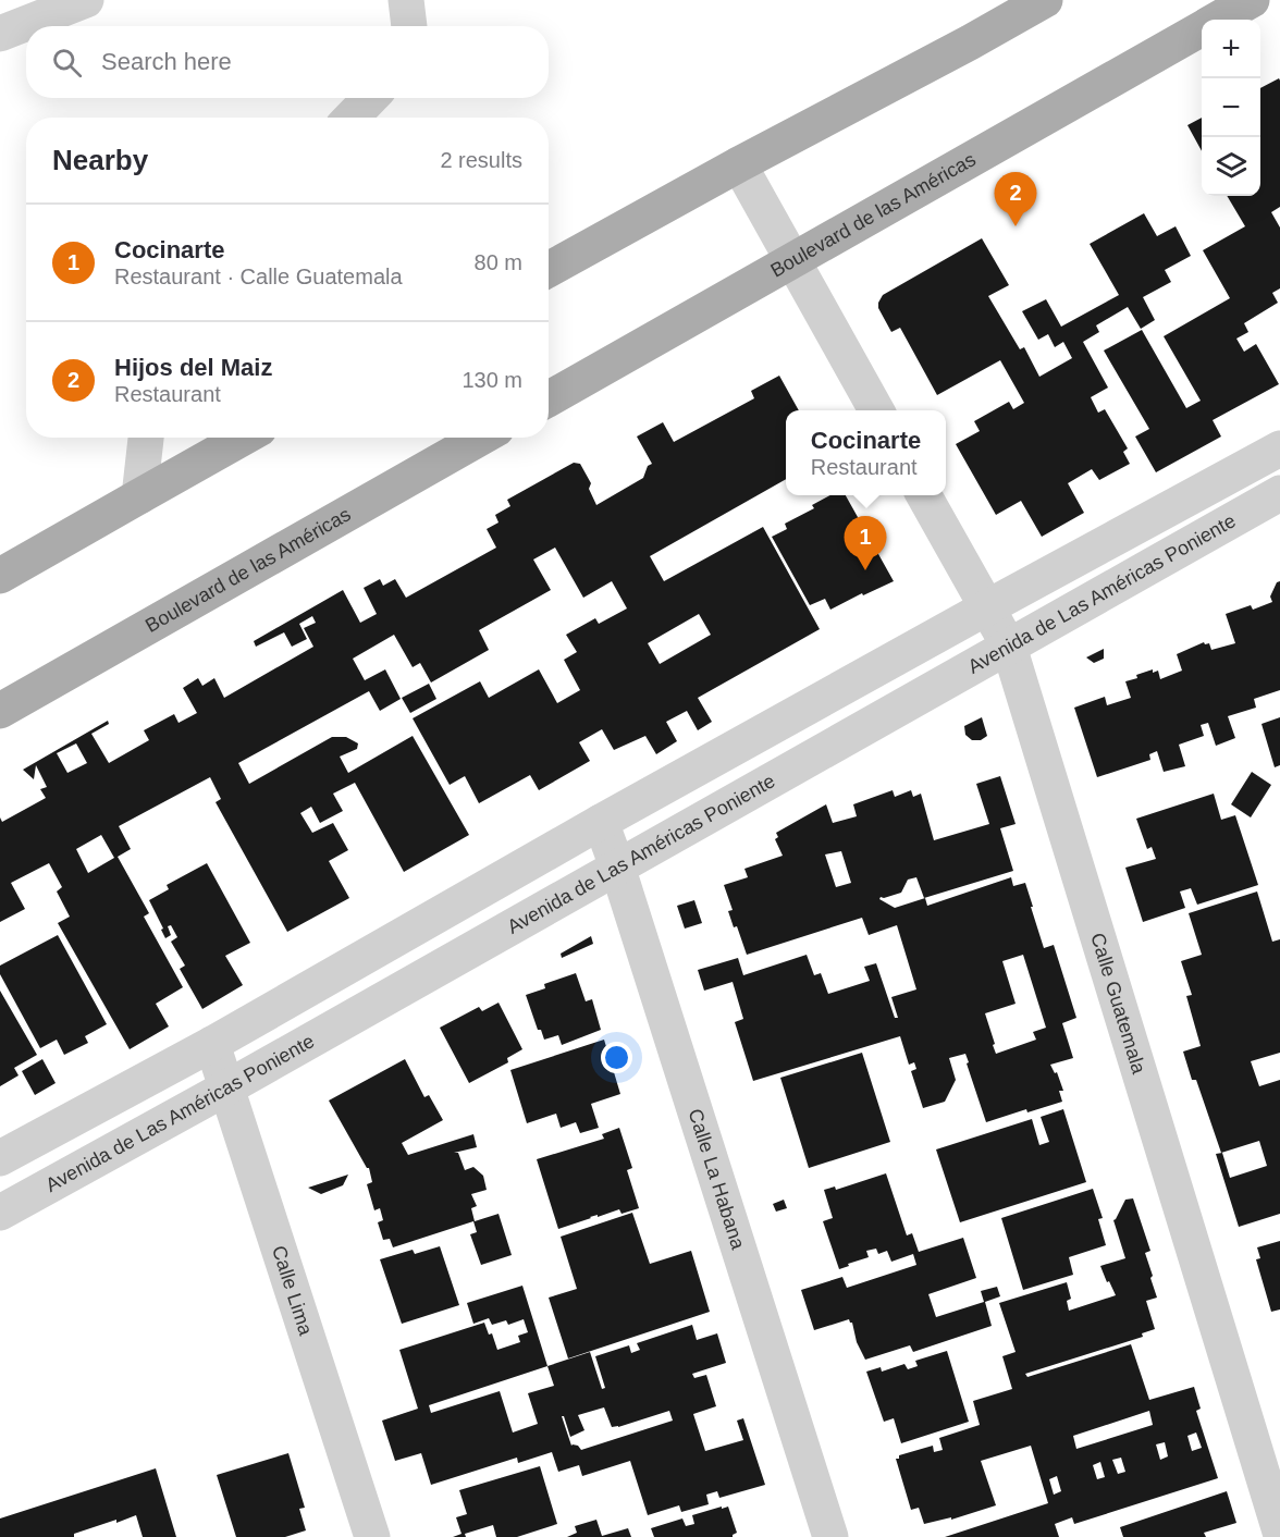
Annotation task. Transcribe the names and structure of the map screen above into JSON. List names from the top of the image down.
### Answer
{
  "streets": {
    "main road": ["Boulevard de las Américas"],
    "street": [
      "Avenida de Las Américas Poniente",
      "Calle Guatemala",
      "Calle La Habana",
      "Calle Lima"
    ]
  },
  "crossings": [
    ["Avenida de Las Américas Poniente", "Calle Guatemala"],
    ["Avenida de Las Américas Poniente", "Calle La Habana"],
    ["Avenida de Las Américas Poniente", "Calle Lima"]
  ],
  "page": {
    "map_buttons": ["+", "−"],
    "search": "Search here",
    "heading": ["Nearby", "2 results"],
    "pins": ["2", "1"],
    "list": [
      {
        "mark": "1",
        "name": "Cocinarte",
        "note": "Restaurant · Calle Guatemala",
        "value": "80 m"
      },
      {
        "mark": "2",
        "name": "Hijos del Maiz",
        "note": "Restaurant",
        "value": "130 m"
      }
    ],
    "popup": ["Cocinarte", "Restaurant"]
  }
}
